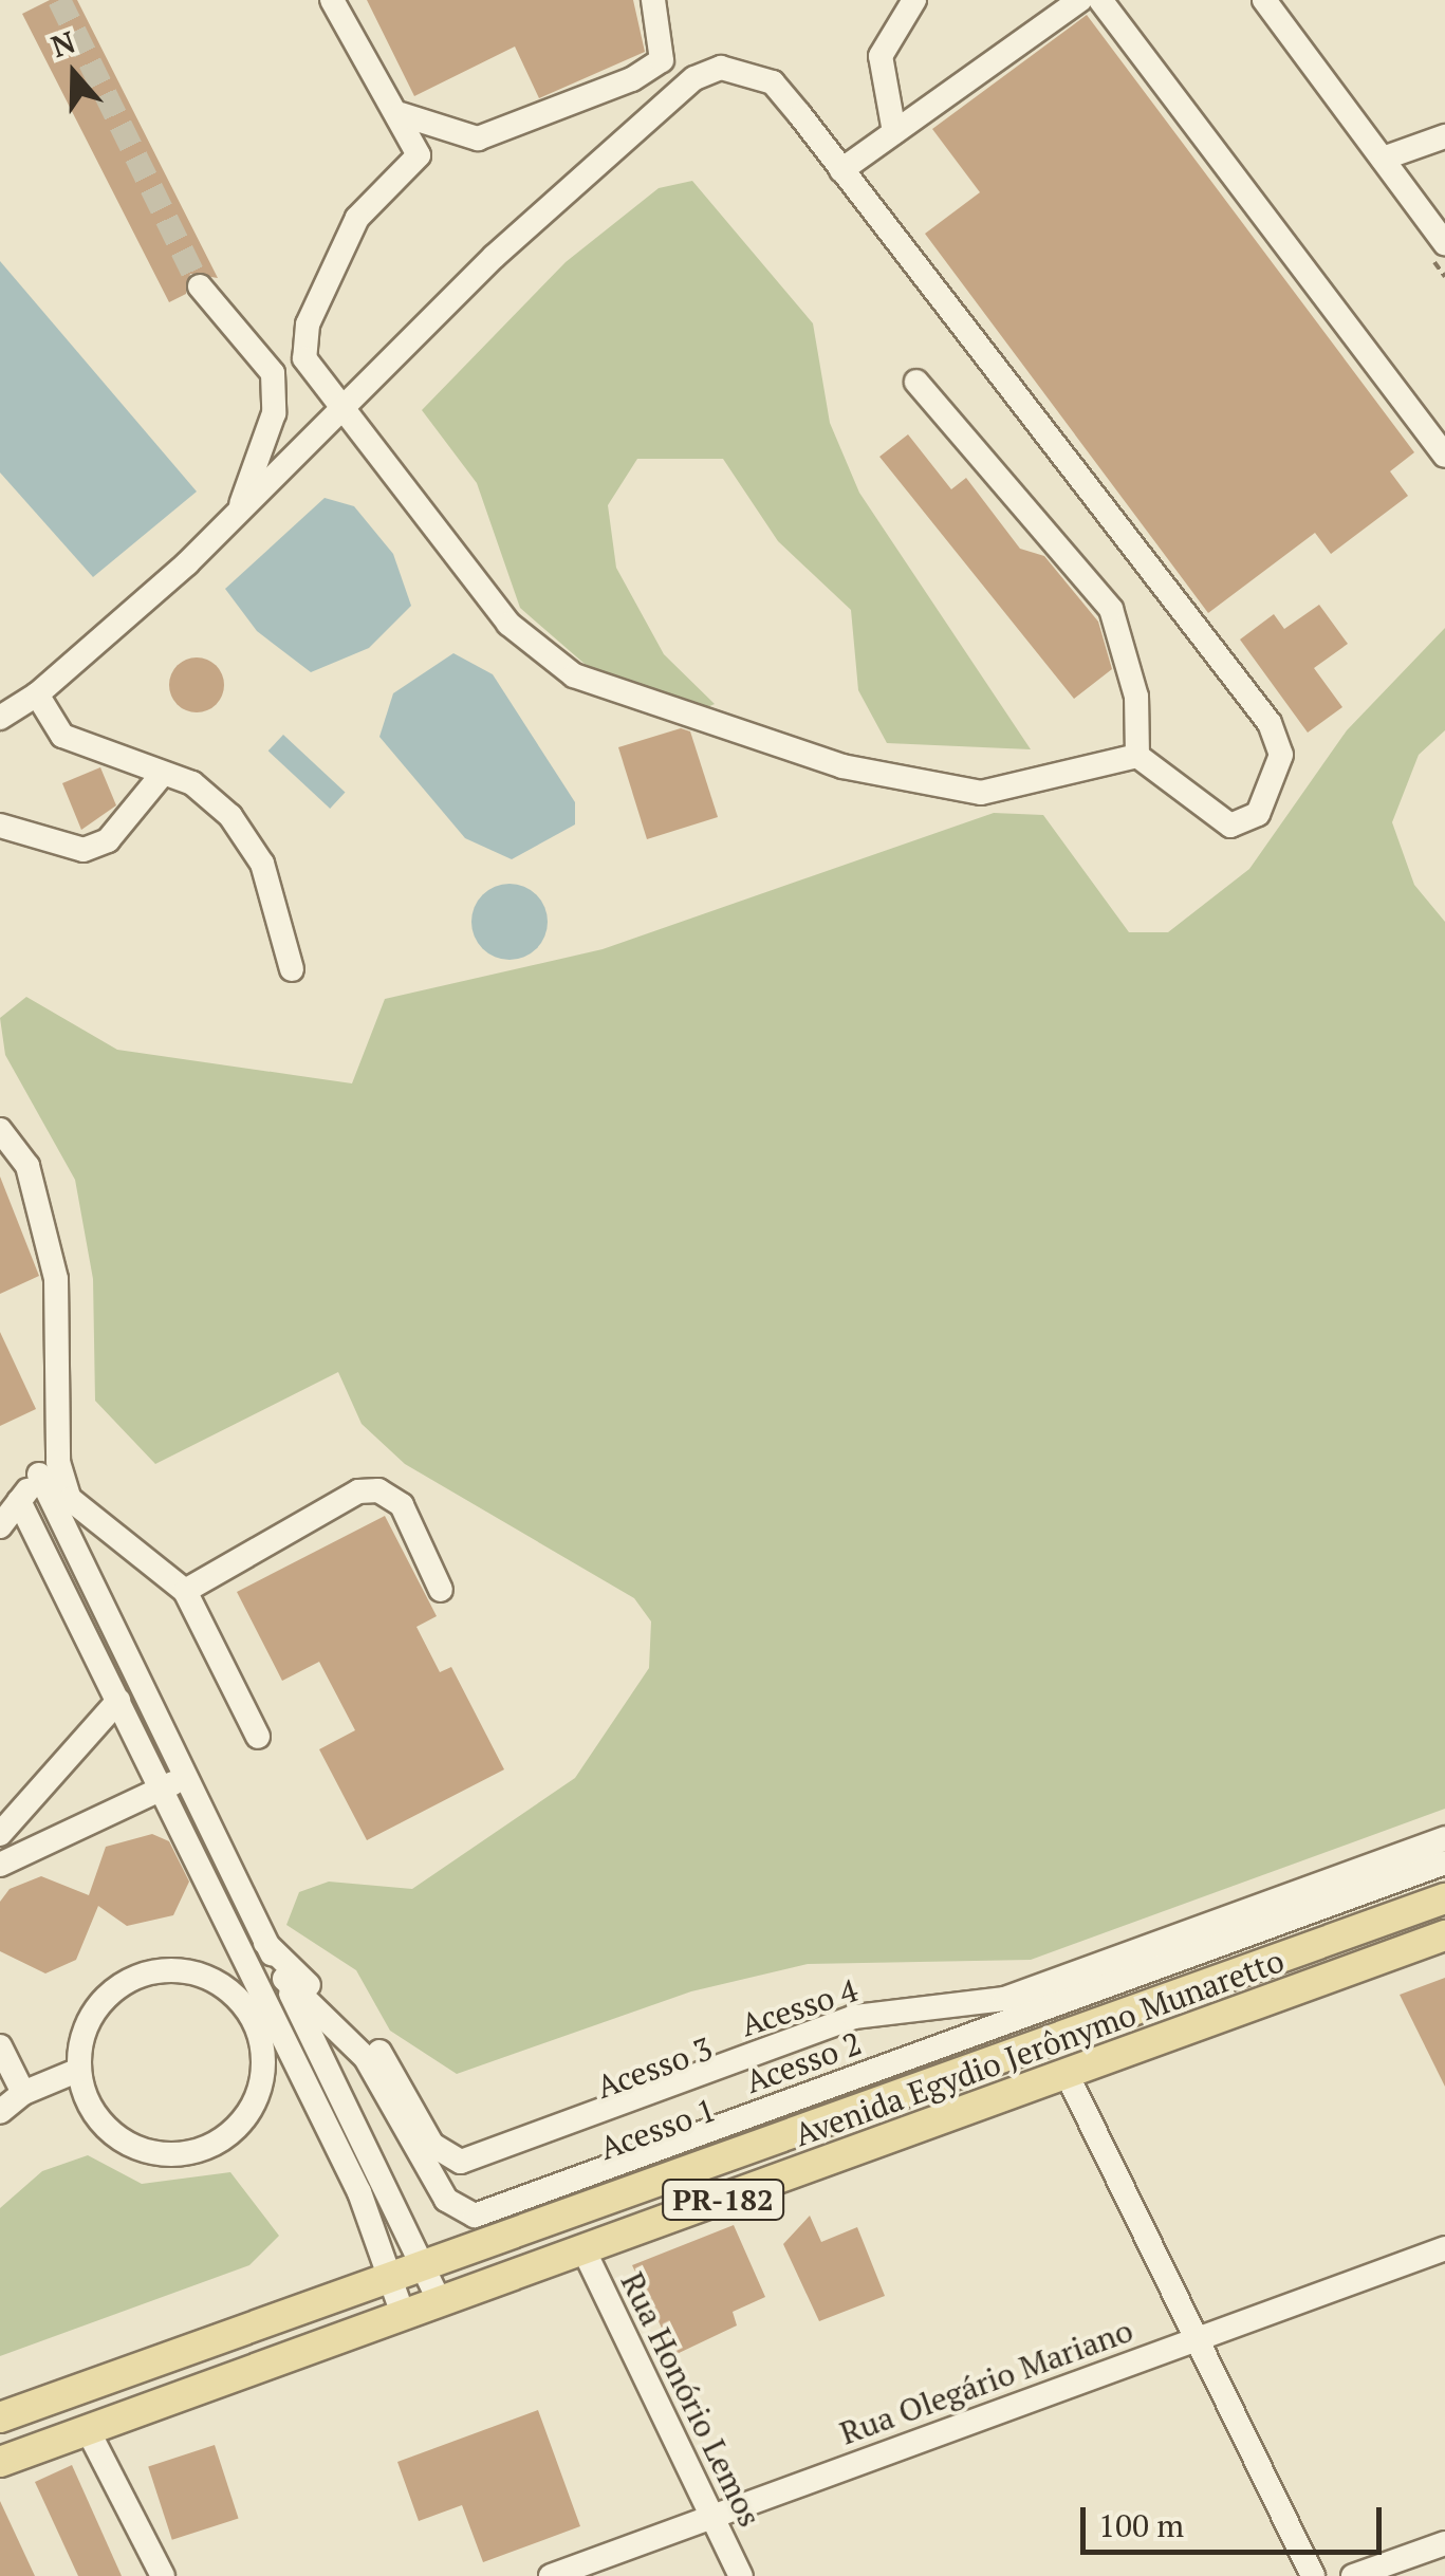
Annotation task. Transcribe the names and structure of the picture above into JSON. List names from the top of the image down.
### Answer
{
  "streets": {
    "main road": ["Avenida Egydio Jerônymo Munaretto", "PR-182"],
    "street": [
      "Acesso 4",
      "Acesso 2",
      "Acesso 3",
      "Acesso 1",
      "Rua Olegário Mariano",
      "Rua Honório Lemos"
    ]
  },
  "crossings": [
    ["Acesso 4", "Acesso 2"],
    ["Acesso 4", "Acesso 3"],
    ["Acesso 4", "Acesso 1"],
    ["Avenida Egydio Jerônymo Munaretto", "Rua Honório Lemos"],
    ["Acesso 2", "Acesso 3"],
    ["Acesso 2", "Acesso 1"],
    ["Acesso 3", "Acesso 1"],
    ["Rua Olegário Mariano", "Rua Honório Lemos"]
  ],
  "scale_bar": "100 m",
  "north": "top"
}
